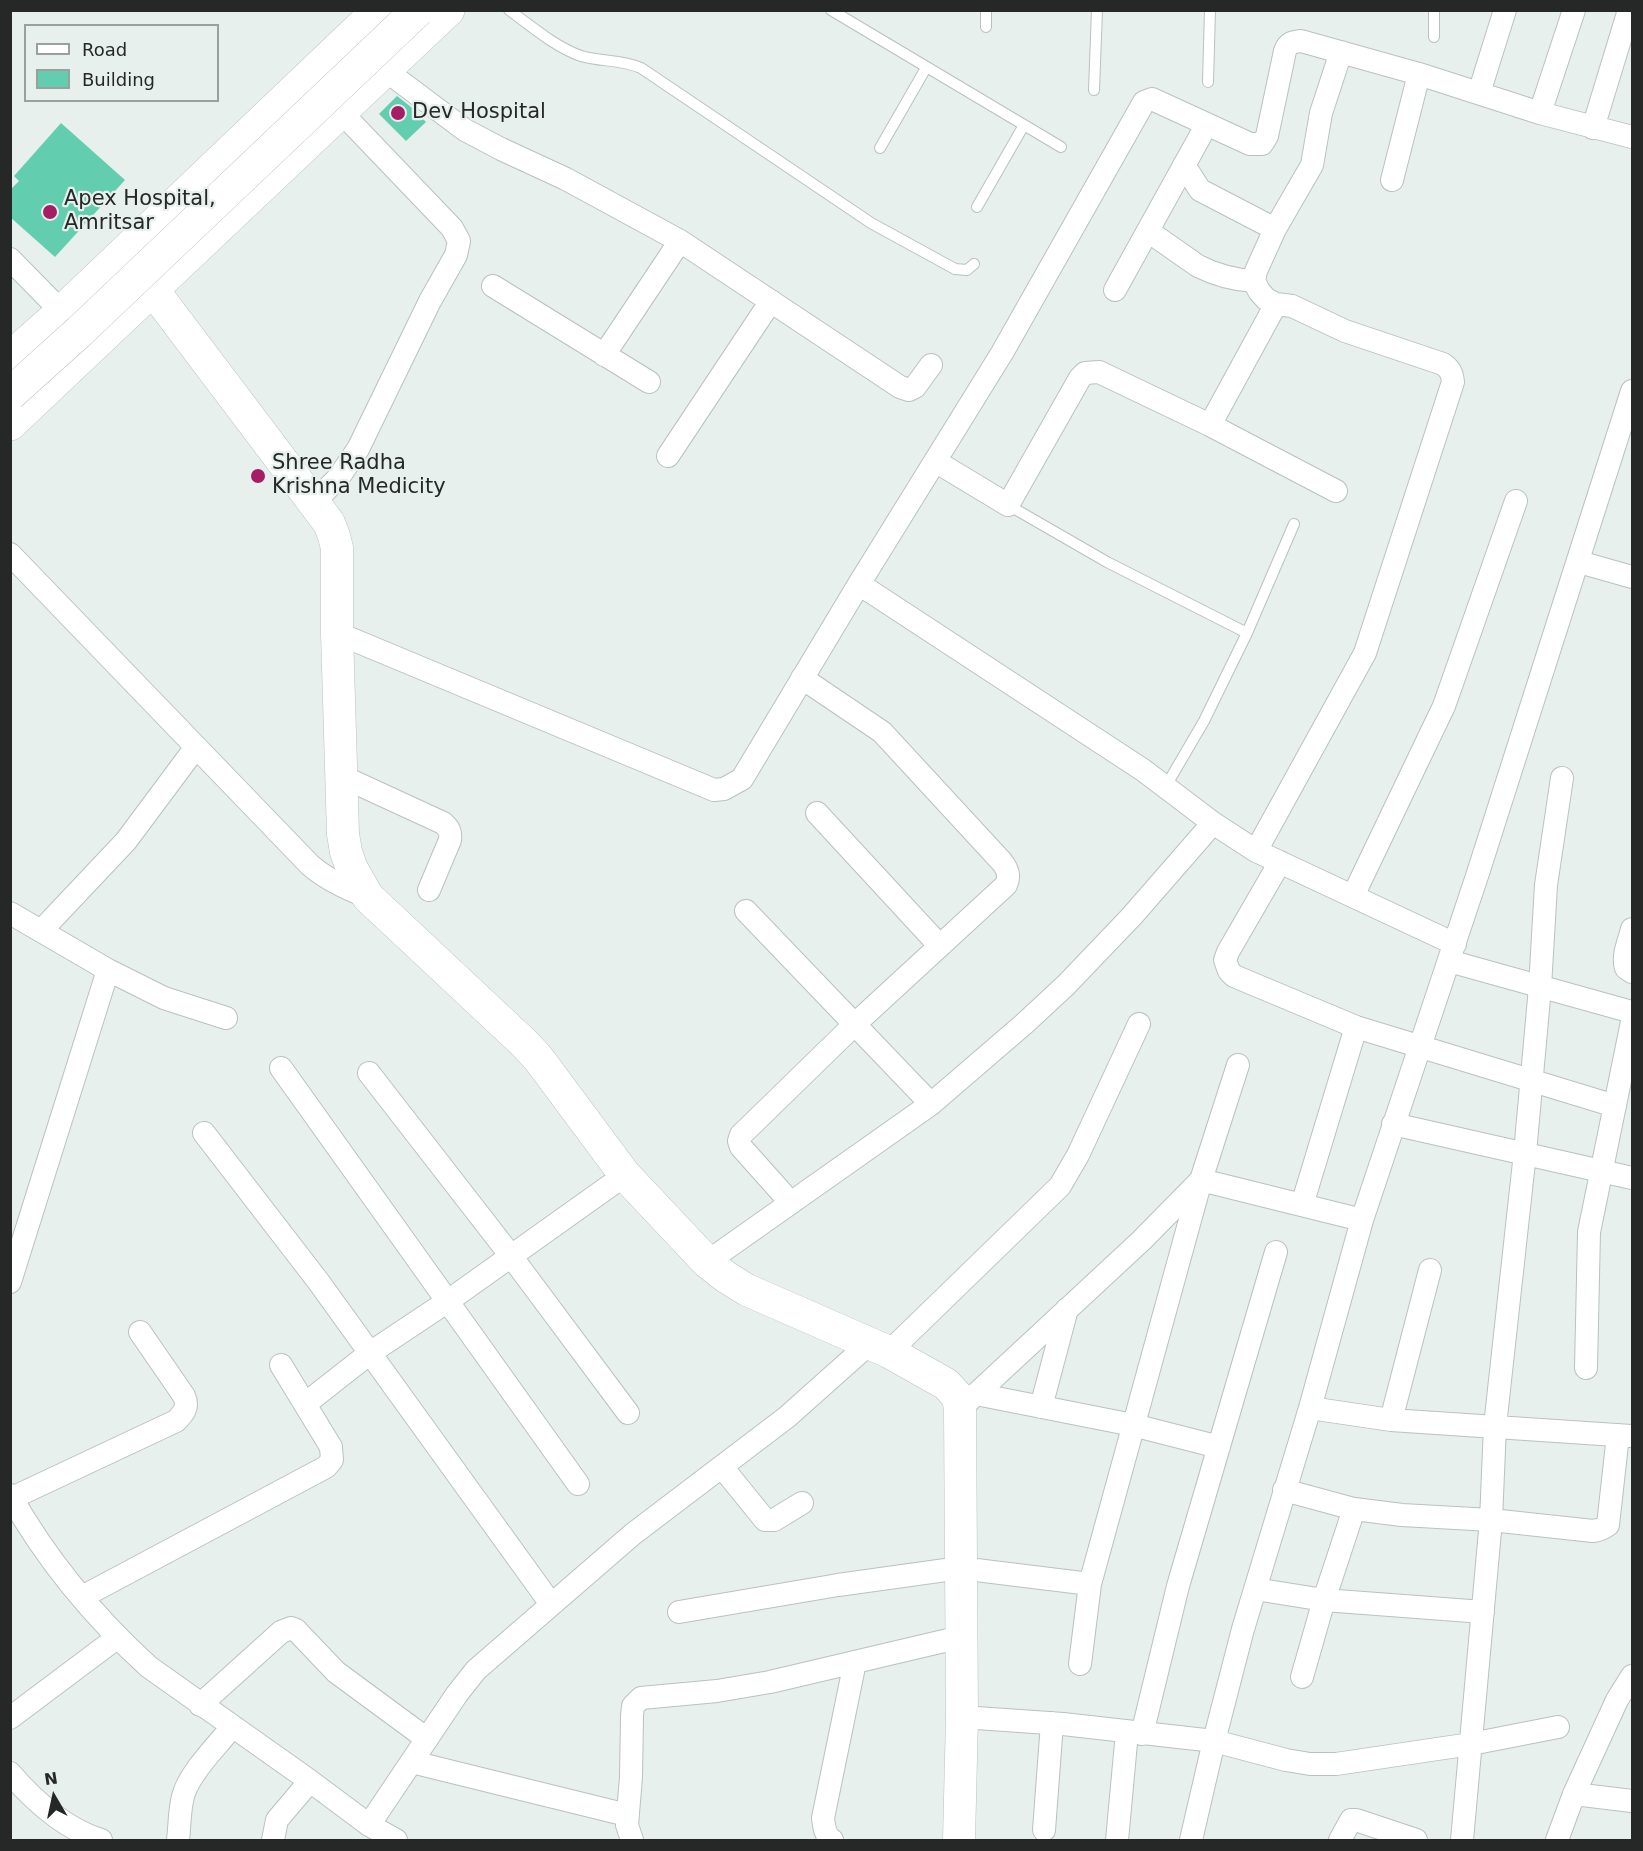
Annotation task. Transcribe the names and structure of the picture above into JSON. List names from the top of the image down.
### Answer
{
  "places": ["Dev Hospital", "Apex Hospital, Amritsar", "Shree Radha Krishna Medicity"],
  "legend": ["Road", "Building"],
  "north": "top"
}
